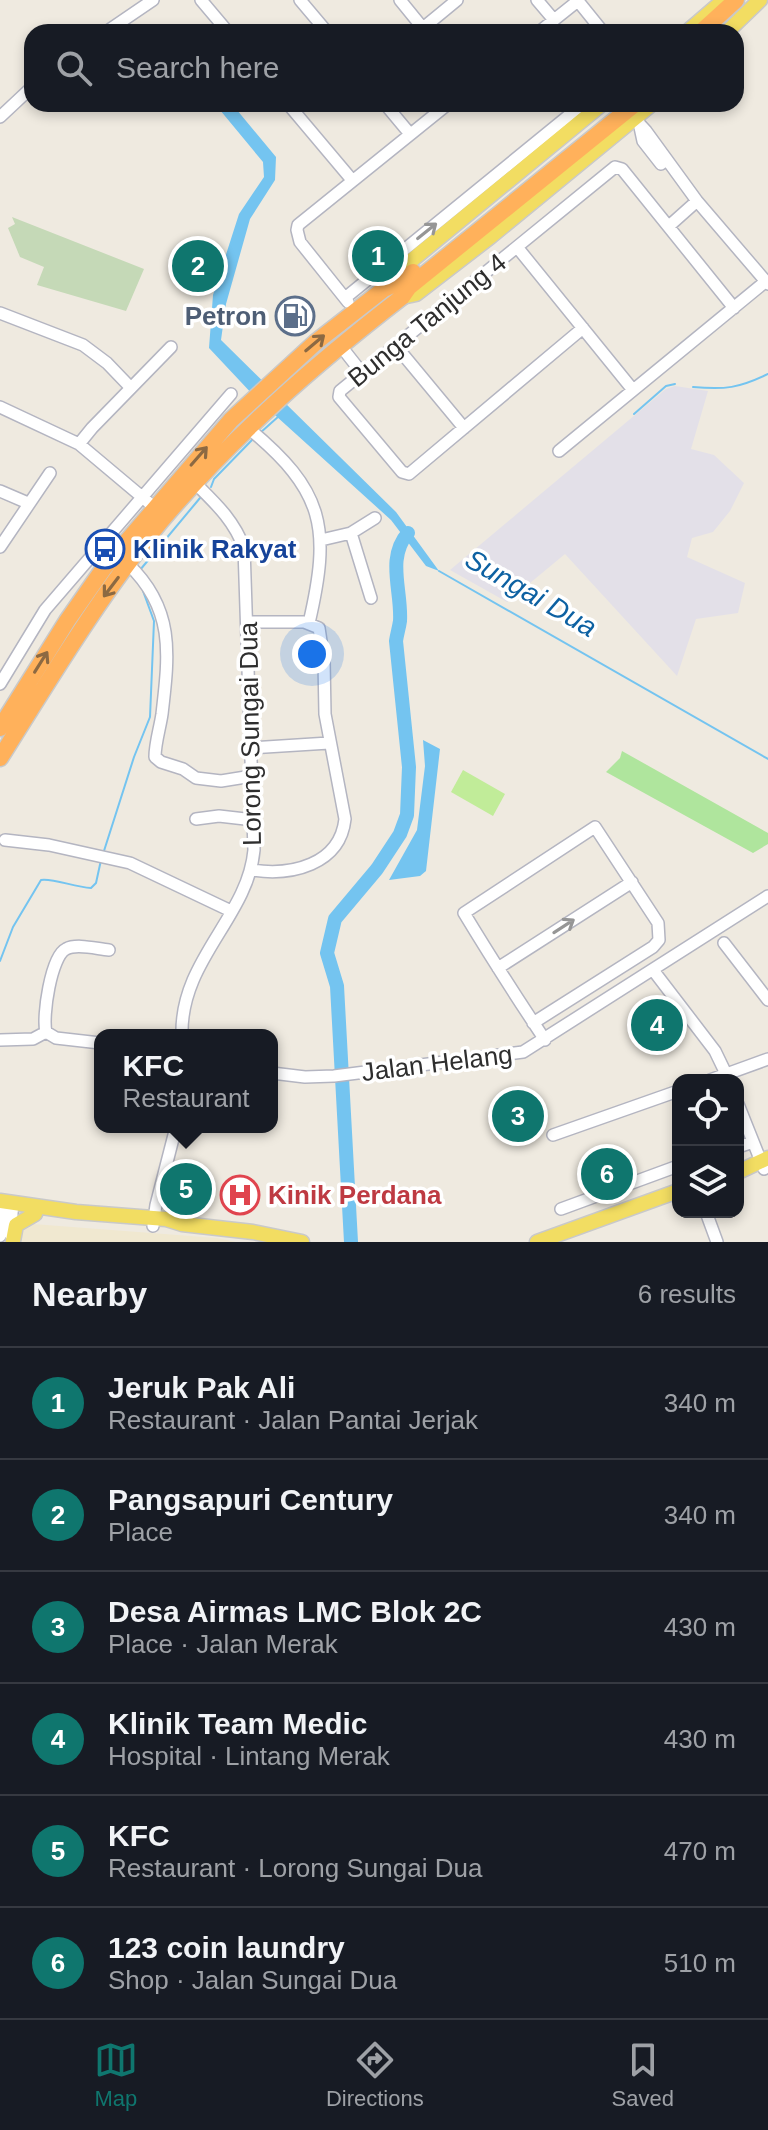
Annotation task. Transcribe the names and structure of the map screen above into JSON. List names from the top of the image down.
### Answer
{
  "streets": {
    "street": ["Bunga Tanjung 4", "Lorong Sungai Dua", "Jalan Helang"]
  },
  "water": ["Sungai Dua"],
  "places": {
    "fuel station": ["Petron"],
    "bus stop": ["Klinik Rakyat"],
    "hospital": ["Kinik Perdana"]
  },
  "page": {
    "search": "Search here",
    "pins": [
      "1",
      "2",
      "4",
      "3",
      "6",
      "5"
    ],
    "popup": ["KFC", "Restaurant"],
    "heading": ["Nearby", "6 results"],
    "list": [
      {
        "mark": "1",
        "name": "Jeruk Pak Ali",
        "note": "Restaurant · Jalan Pantai Jerjak",
        "value": "340 m"
      },
      {
        "mark": "2",
        "name": "Pangsapuri Century",
        "note": "Place",
        "value": "340 m"
      },
      {
        "mark": "3",
        "name": "Desa Airmas LMC Blok 2C",
        "note": "Place · Jalan Merak",
        "value": "430 m"
      },
      {
        "mark": "4",
        "name": "Klinik Team Medic",
        "note": "Hospital · Lintang Merak",
        "value": "430 m"
      },
      {
        "mark": "5",
        "name": "KFC",
        "note": "Restaurant · Lorong Sungai Dua",
        "value": "470 m"
      },
      {
        "mark": "6",
        "name": "123 coin laundry",
        "note": "Shop · Jalan Sungai Dua",
        "value": "510 m"
      }
    ],
    "nav": ["Map", "Directions", "Saved"]
  }
}
